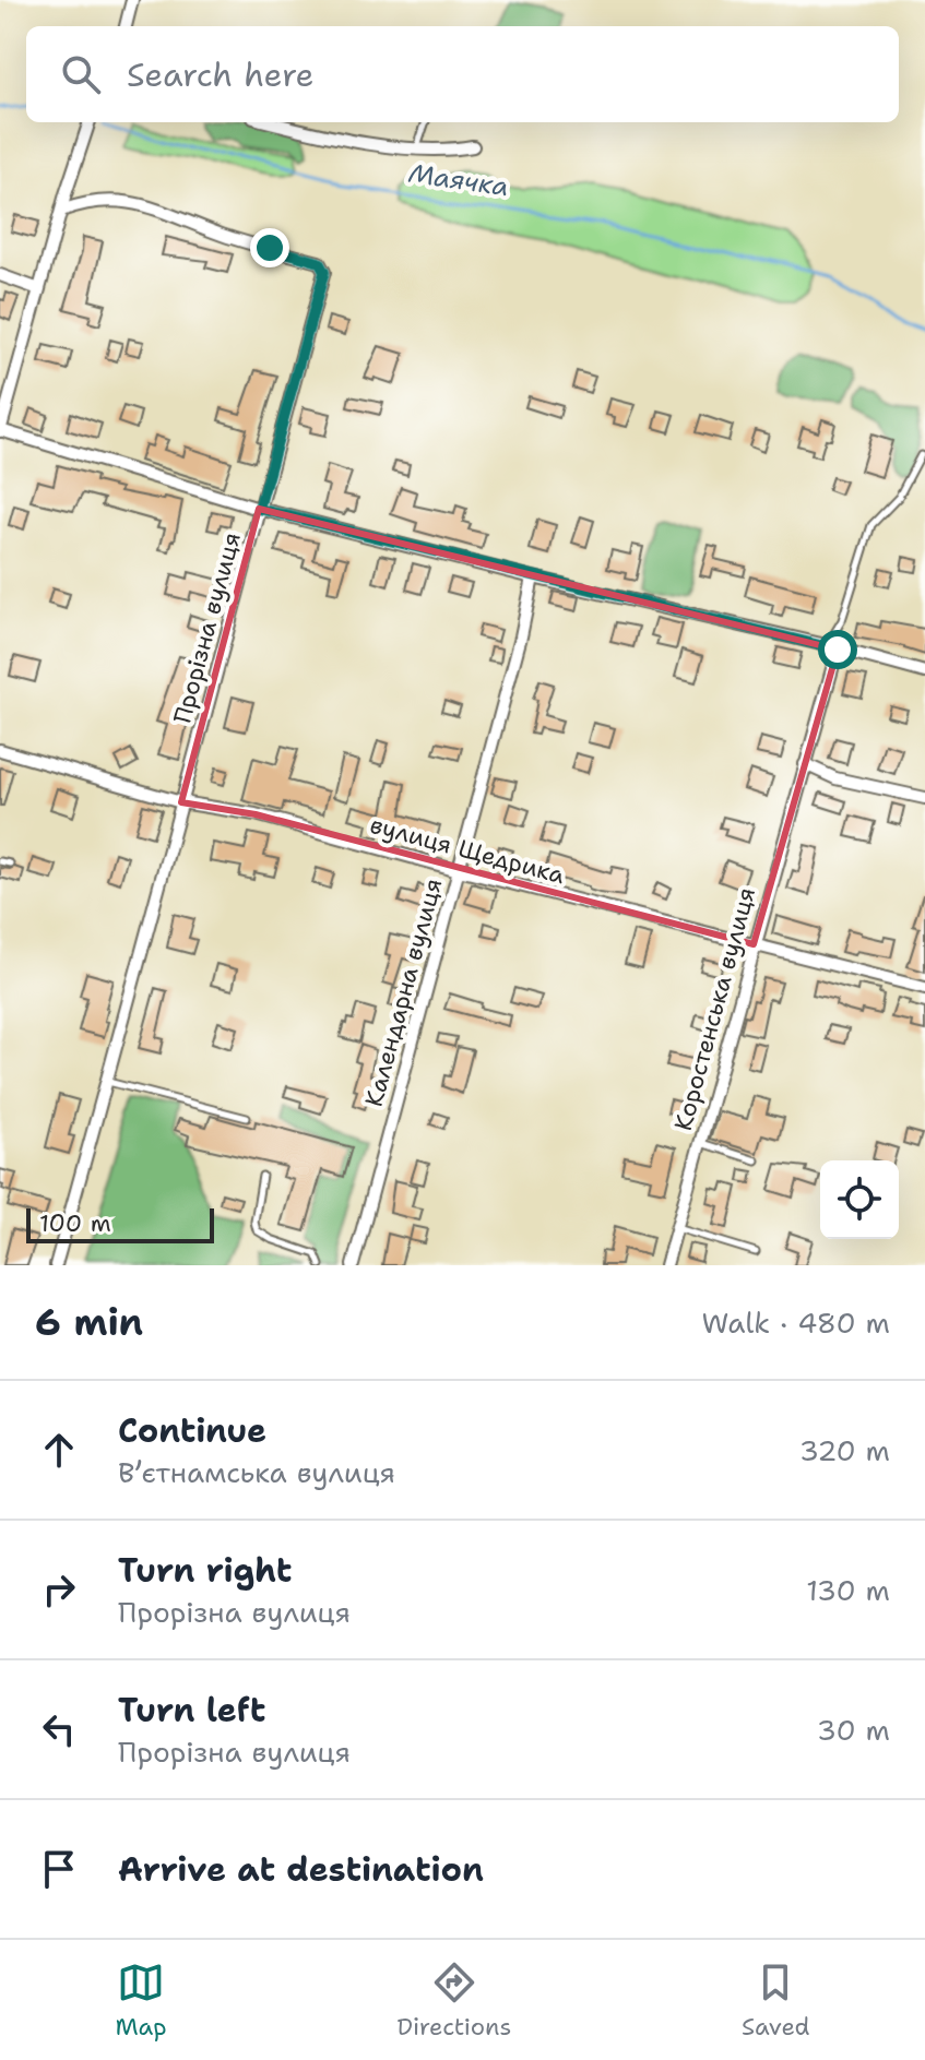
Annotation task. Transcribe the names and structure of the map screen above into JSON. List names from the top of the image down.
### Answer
{
  "streets": {
    "street": [
      "Прорізна вулиця",
      "вулиця Щедрика",
      "Календарна вулиця",
      "Коростенська вулиця"
    ]
  },
  "crossings": [
    ["Прорізна вулиця", "вулиця Щедрика"],
    ["вулиця Щедрика", "Календарна вулиця"],
    ["вулиця Щедрика", "Коростенська вулиця"]
  ],
  "water": ["Маячка"],
  "scale_bar": "100 m",
  "page": {
    "search": "Search here",
    "scale": "100 m",
    "heading": ["6 min", "Walk · 480 m"],
    "list": [
      ["Continue", "Вʼєтнамська вулиця", "320 m"],
      ["Turn right", "Прорізна вулиця", "130 m"],
      ["Turn left", "Прорізна вулиця", "30 m"],
      "Arrive at destination"
    ],
    "nav": ["Map", "Directions", "Saved"]
  }
}
